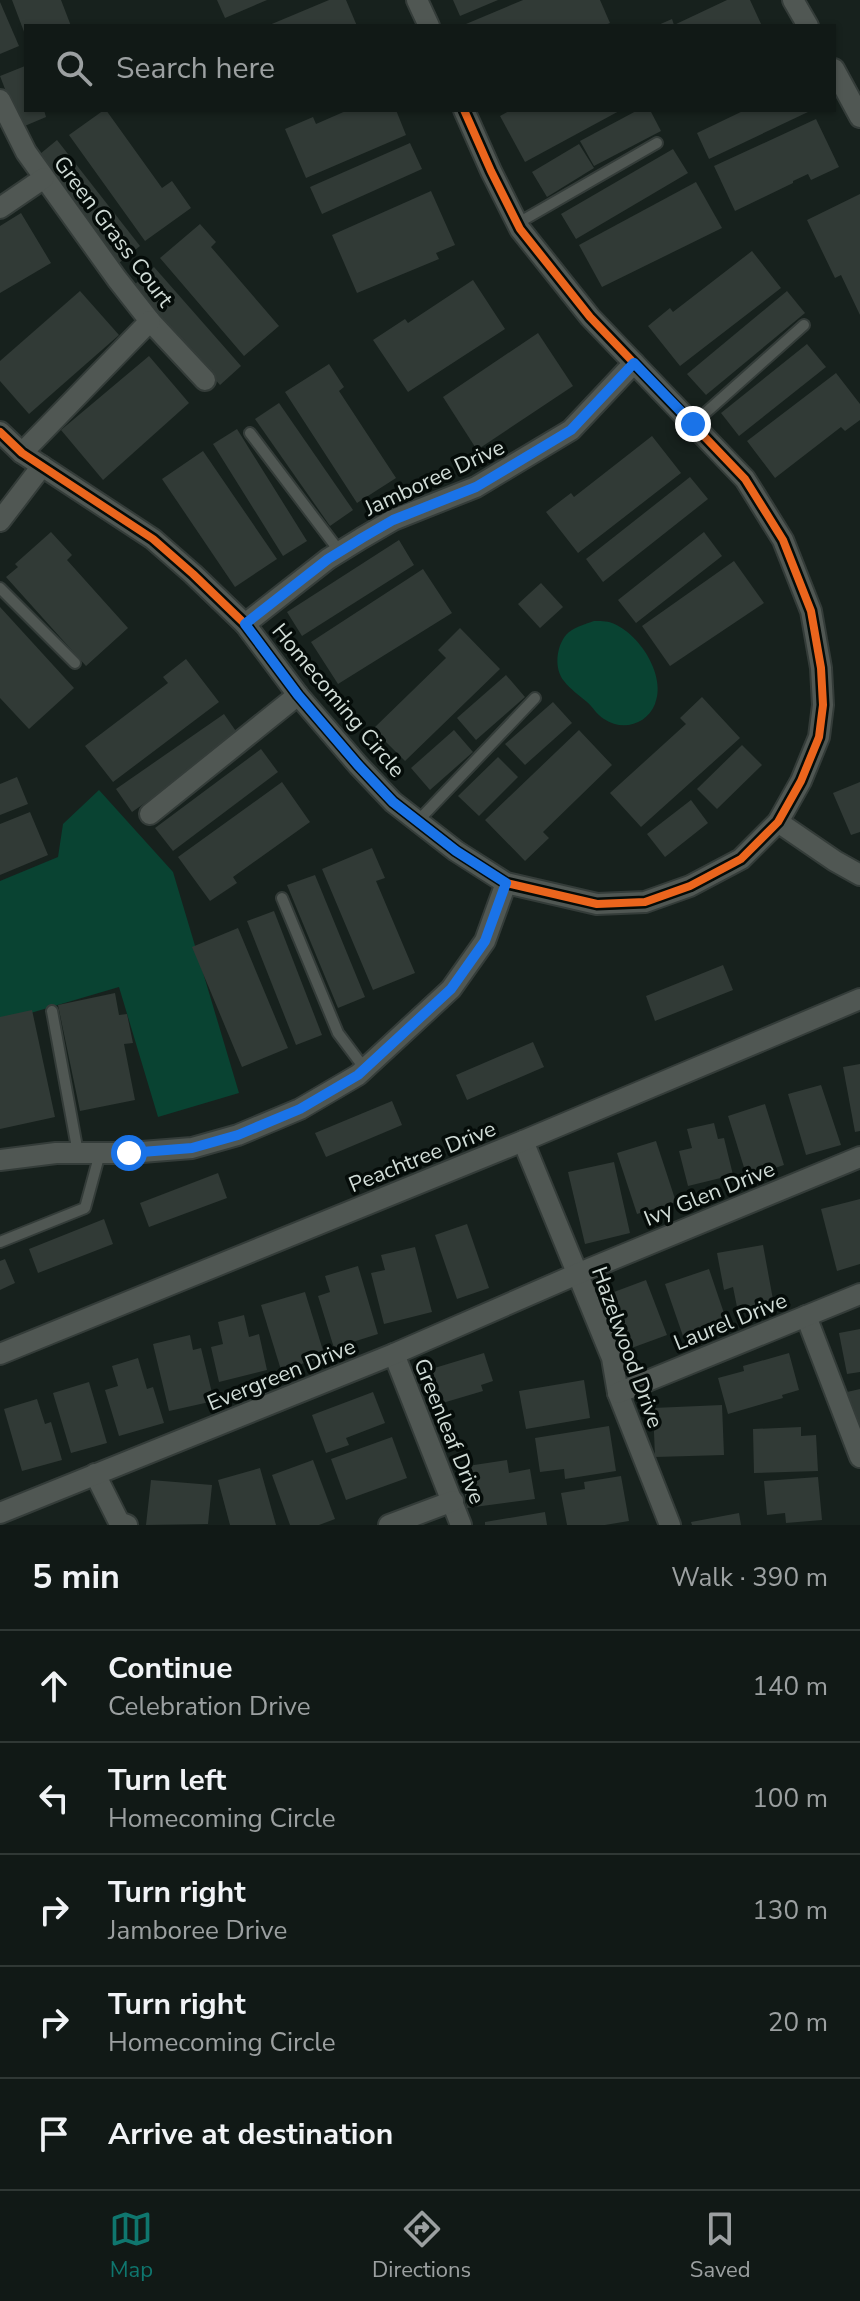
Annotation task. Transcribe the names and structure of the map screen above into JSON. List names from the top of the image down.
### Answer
{
  "streets": {
    "street": [
      "Green Grass Court",
      "Jamboree Drive",
      "Homecoming Circle",
      "Peachtree Drive",
      "Ivy Glen Drive",
      "Laurel Drive",
      "Hazelwood Drive",
      "Evergreen Drive",
      "Greenleaf Drive"
    ]
  },
  "crossings": [
    ["Jamboree Drive", "Homecoming Circle"],
    ["Peachtree Drive", "Hazelwood Drive"],
    ["Ivy Glen Drive", "Hazelwood Drive"],
    ["Ivy Glen Drive", "Evergreen Drive"],
    ["Laurel Drive", "Hazelwood Drive"],
    ["Hazelwood Drive", "Evergreen Drive"],
    ["Evergreen Drive", "Greenleaf Drive"]
  ],
  "page": {
    "search": "Search here",
    "heading": ["5 min", "Walk · 390 m"],
    "list": [
      ["Continue", "Celebration Drive", "140 m"],
      ["Turn left", "Homecoming Circle", "100 m"],
      ["Turn right", "Jamboree Drive", "130 m"],
      ["Turn right", "Homecoming Circle", "20 m"],
      "Arrive at destination"
    ],
    "nav": ["Map", "Directions", "Saved"]
  }
}
